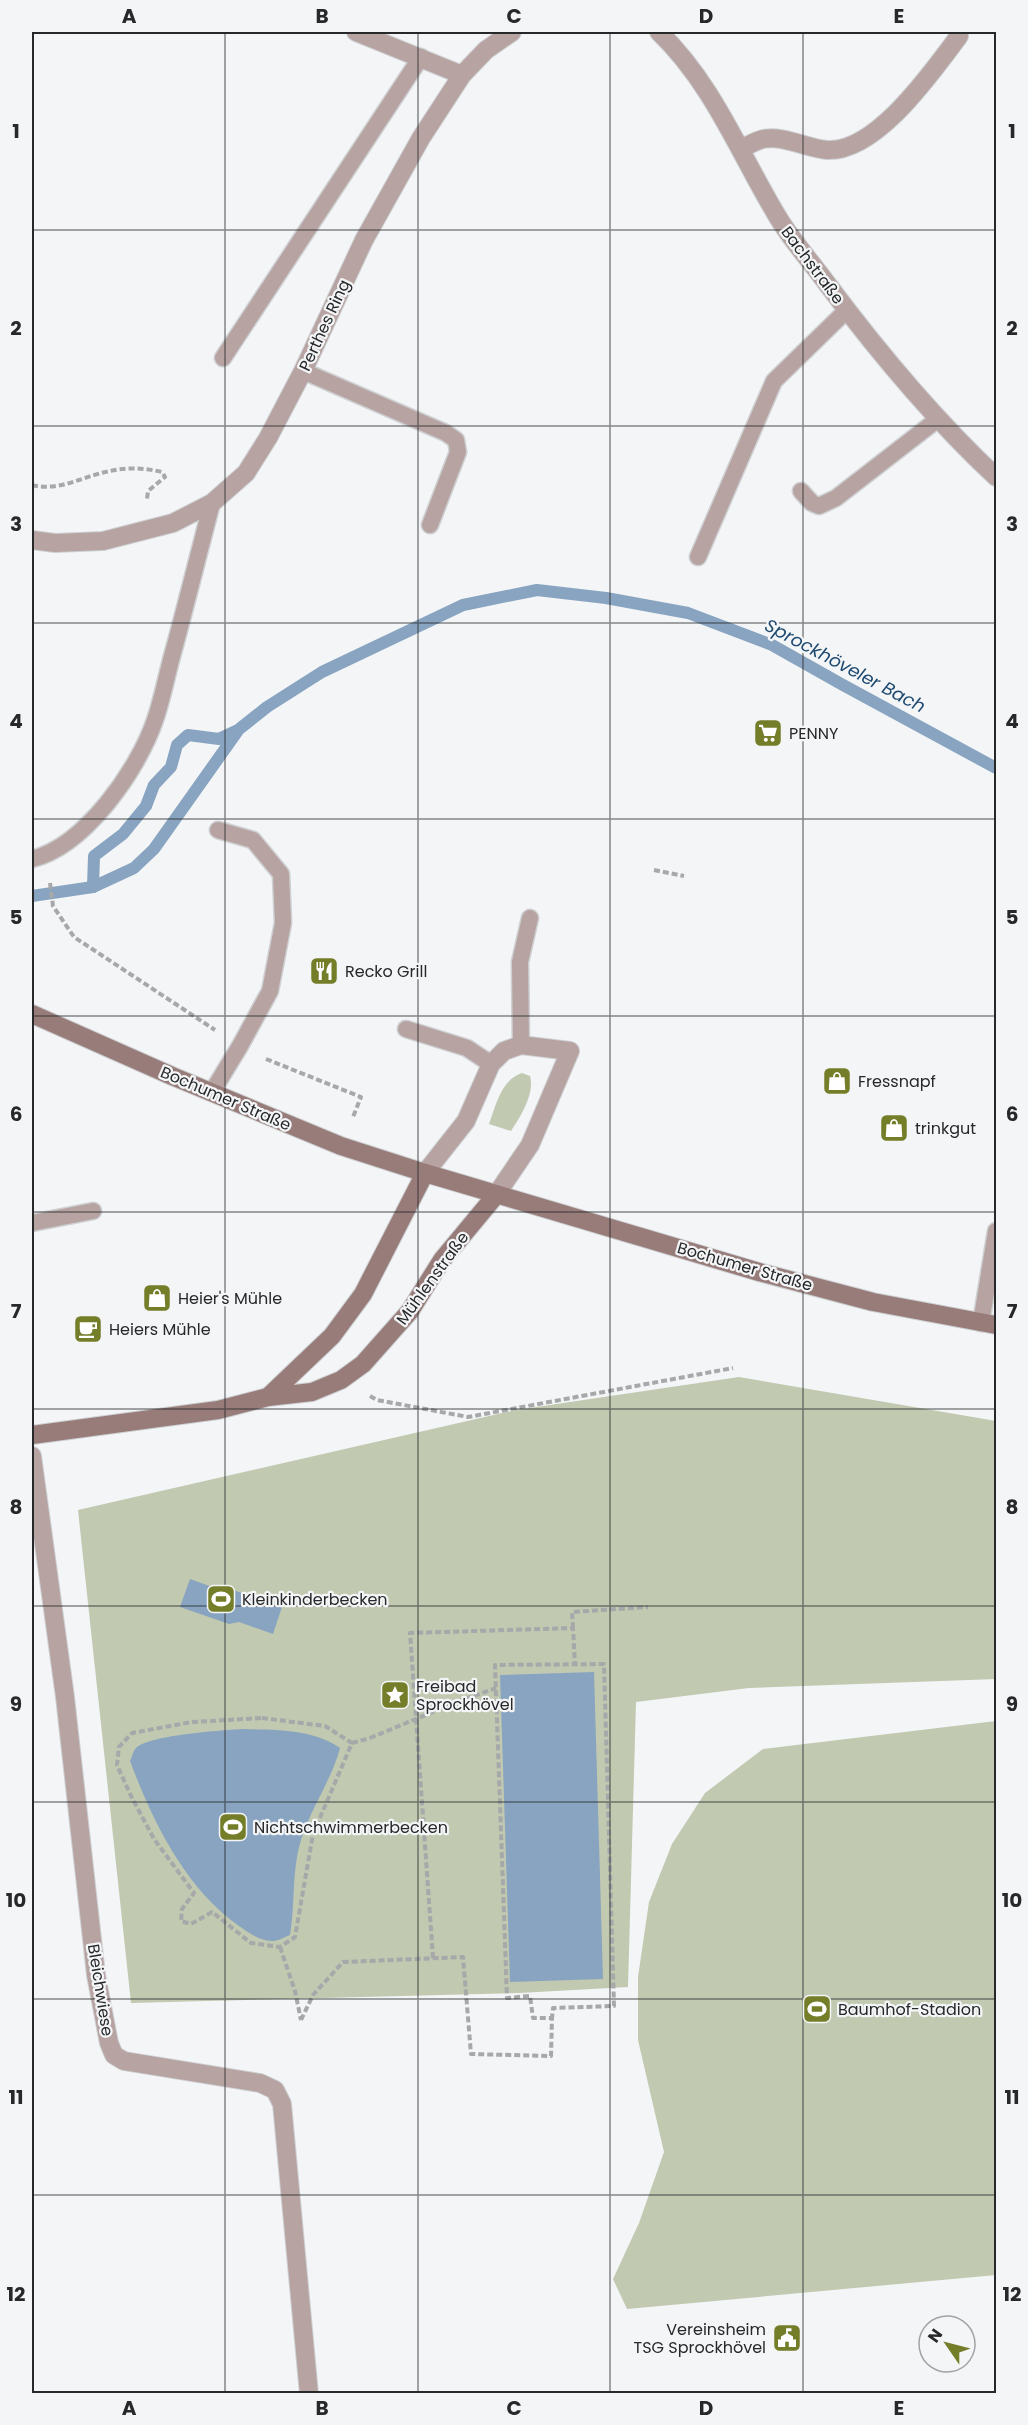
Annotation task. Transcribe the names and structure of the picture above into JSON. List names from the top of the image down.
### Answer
{
  "streets": {
    "main road": ["Bochumer Straße", "Mühlenstraße"],
    "street": ["Bachstraße", "Perthes Ring", "Bleichwiese"]
  },
  "crossings": [
    ["Bochumer Straße", "Mühlenstraße"]
  ],
  "water": ["Sprockhöveler Bach"],
  "places": {
    "supermarket": ["PENNY"],
    "restaurant": ["Recko Grill"],
    "shop": ["Fressnapf", "trinkgut", "Heier's Mühle"],
    "cafe": ["Heiers Mühle"],
    "sports": ["Kleinkinderbecken", "Nichtschwimmerbecken", "Baumhof-Stadion"],
    "place": ["Freibad Sprockhövel"],
    "public building": ["Vereinsheim TSG Sprockhövel"]
  },
  "north": "top left",
  "grid": {
    "columns": [
      "A",
      "B",
      "C",
      "D",
      "E"
    ],
    "rows": [
      "1",
      "2",
      "3",
      "4",
      "5",
      "6",
      "7",
      "8",
      "9",
      "10",
      "11",
      "12"
    ]
  }
}
